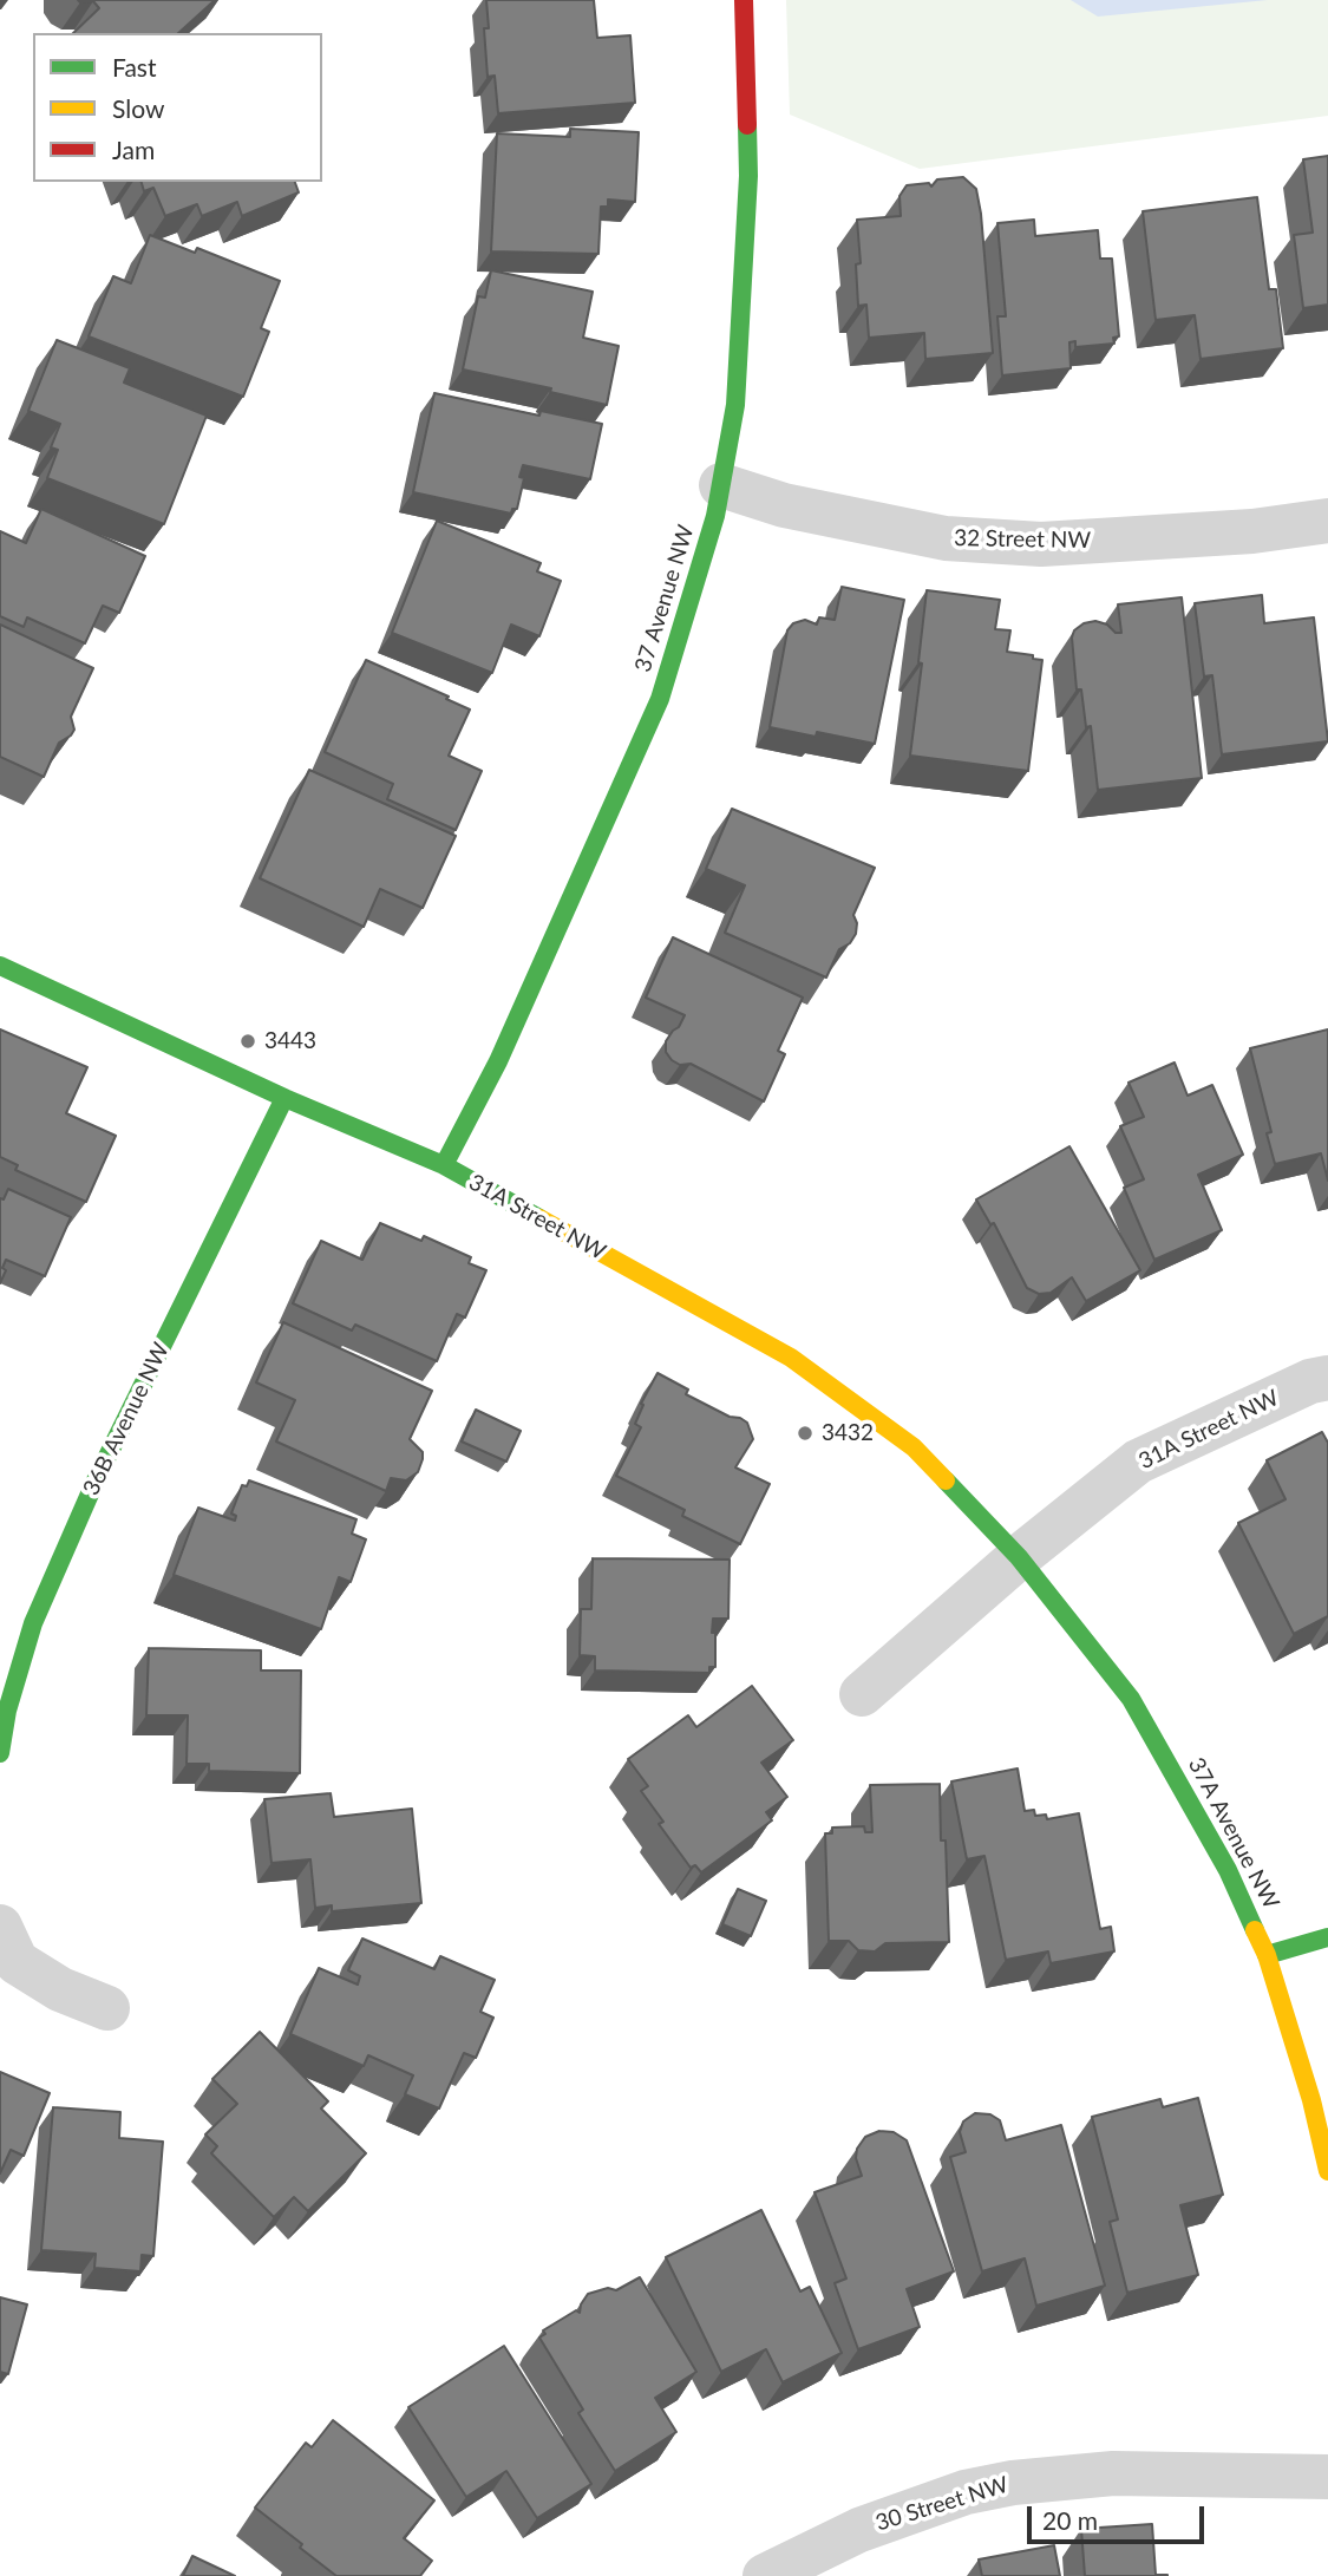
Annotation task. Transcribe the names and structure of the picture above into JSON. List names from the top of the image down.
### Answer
{
  "streets": {
    "street": [
      "32 Street NW",
      "37 Avenue NW",
      "31A Street NW",
      "36B Avenue NW",
      "37A Avenue NW",
      "30 Street NW"
    ]
  },
  "crossings": [
    ["32 Street NW", "37 Avenue NW"],
    ["37 Avenue NW", "31A Street NW"],
    ["31A Street NW", "36B Avenue NW"],
    ["31A Street NW", "37A Avenue NW"]
  ],
  "places": ["3443", "3432"],
  "legend": ["Fast", "Slow", "Jam"],
  "scale_bar": "20 m"
}
